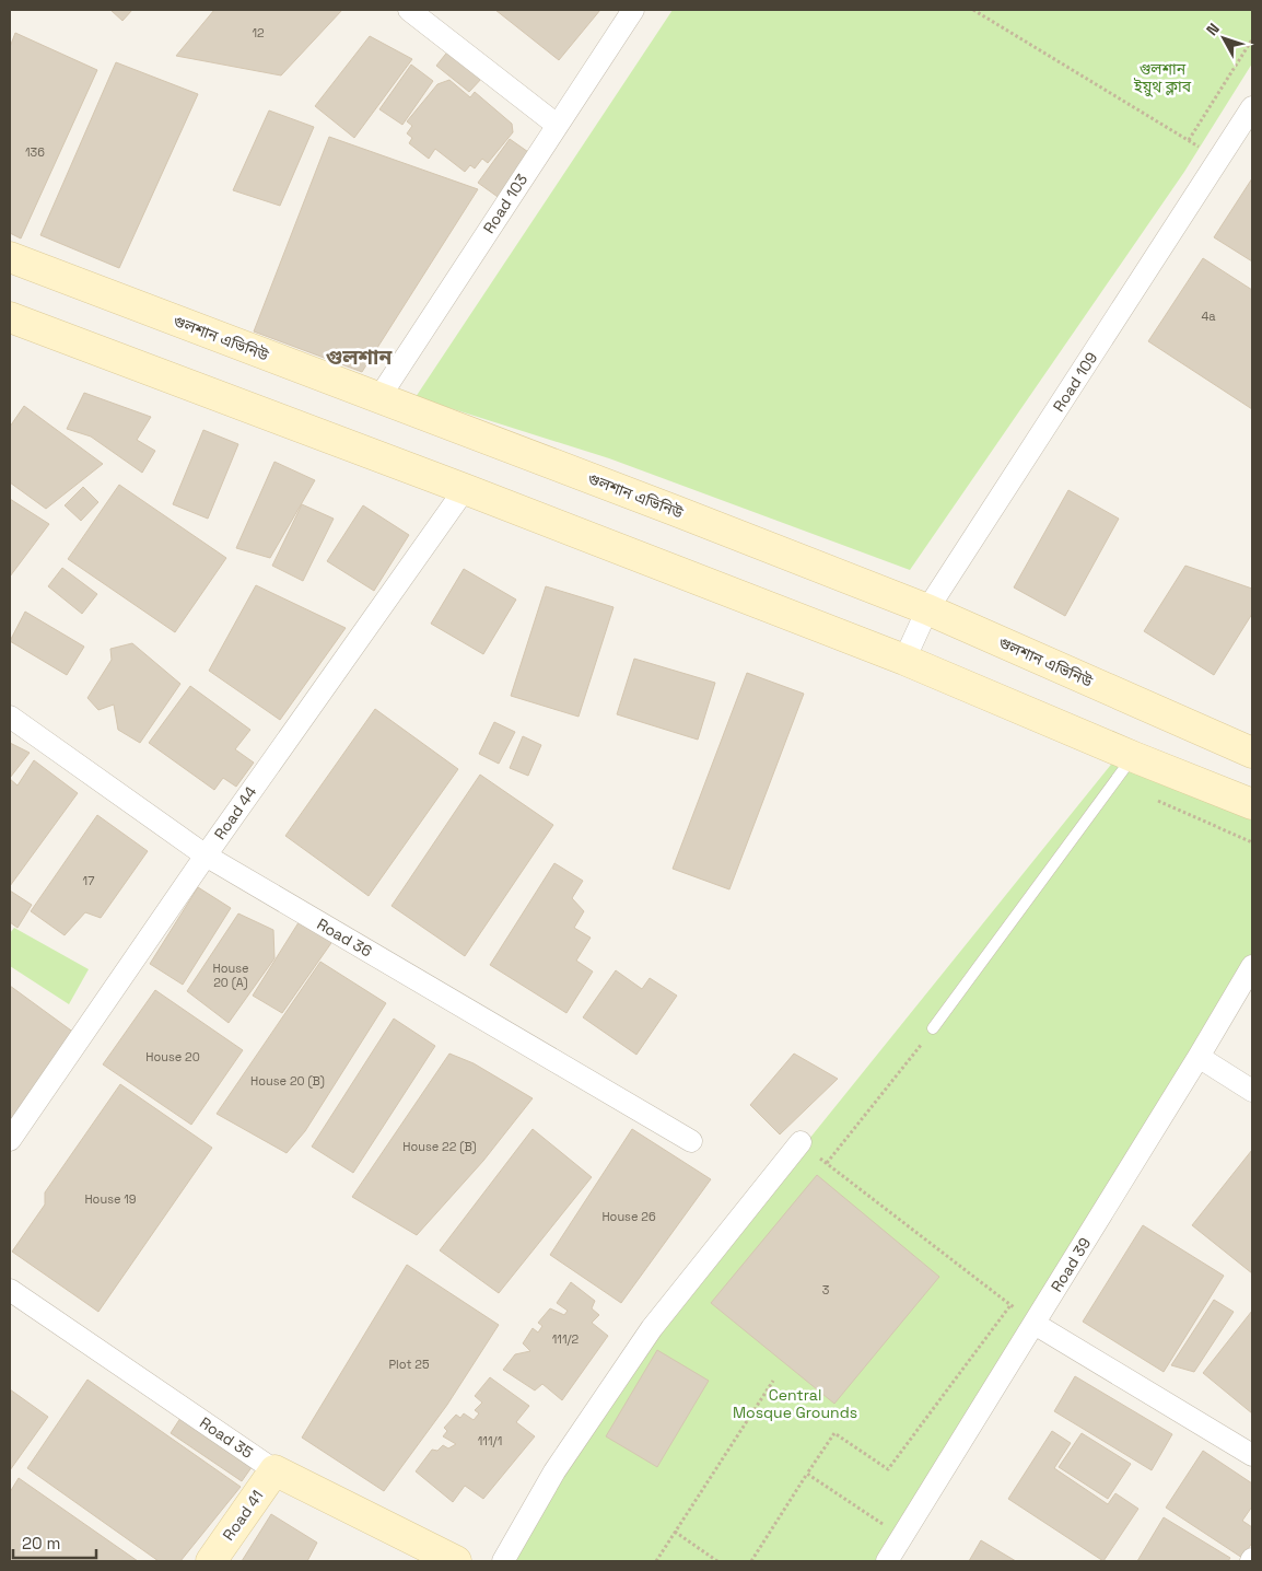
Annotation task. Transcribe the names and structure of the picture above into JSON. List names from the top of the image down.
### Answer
{
  "streets": {
    "main road": ["গুলশান এভিনিউ", "Road 35", "Road 41"],
    "street": [
      "Road 103",
      "Road 109",
      "Road 44",
      "Road 36",
      "Road 39"
    ]
  },
  "crossings": [
    ["Road 103", "গুলশান এভিনিউ"],
    ["গুলশান এভিনিউ", "Road 109"],
    ["Road 44", "Road 36"],
    ["Road 35", "Road 41"]
  ],
  "districts": ["গুলশান"],
  "parks": ["গুলশান ইয়ুথ ক্লাব", "Central Mosque Grounds"],
  "house_numbers": [
    "12",
    "136",
    "4a",
    "17",
    "House 20 (A)",
    "House 20",
    "House 20 (B)",
    "House 22 (B)",
    "House 19",
    "House 26",
    "3",
    "111/2",
    "Plot 25",
    "111/1"
  ],
  "scale_bar": "20 m",
  "north": "top left"
}
